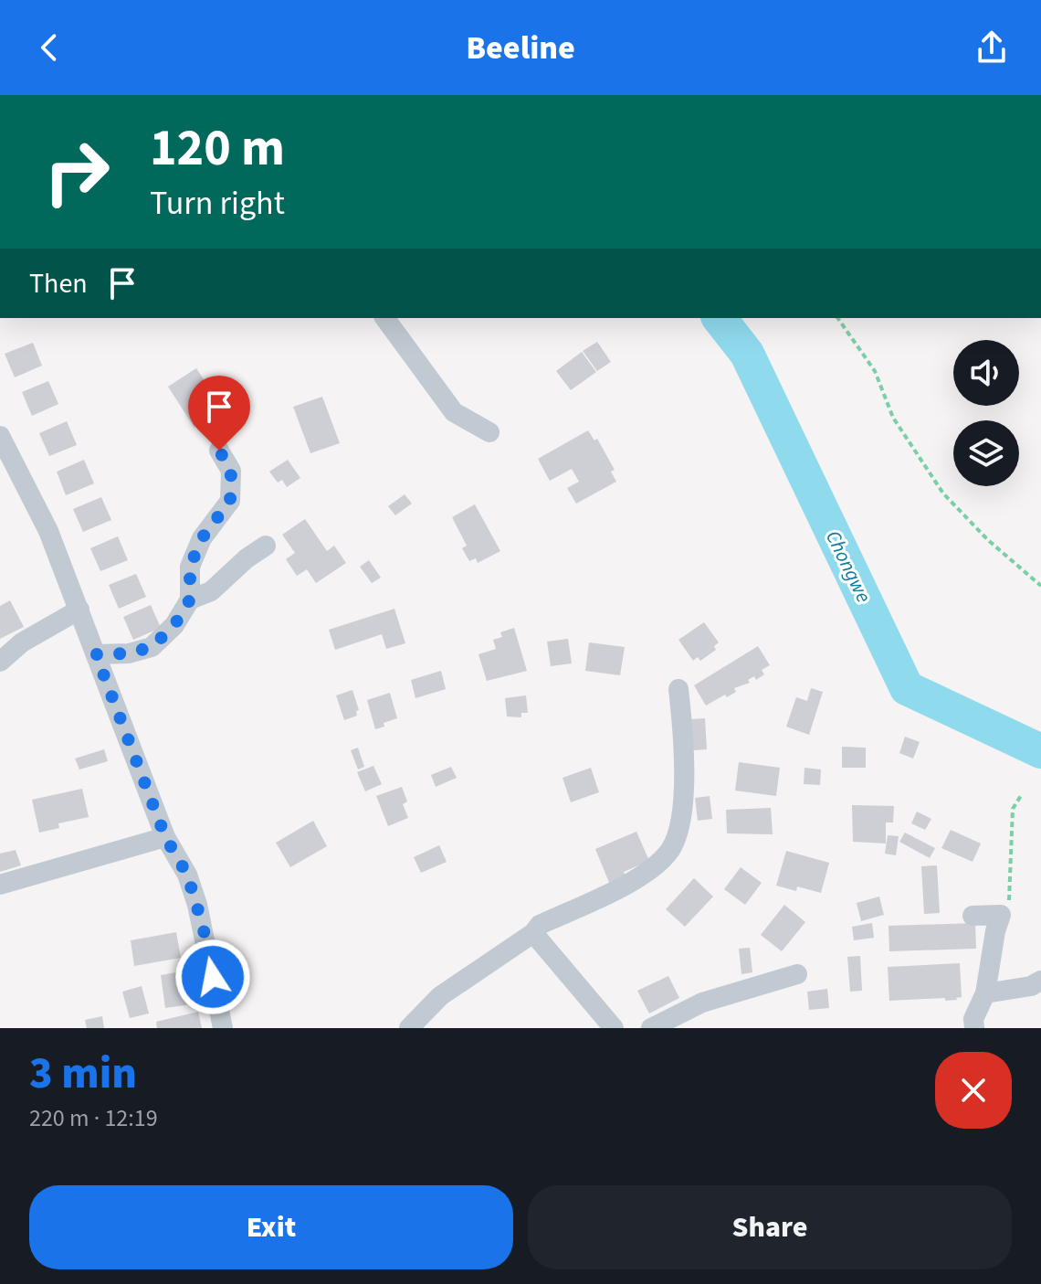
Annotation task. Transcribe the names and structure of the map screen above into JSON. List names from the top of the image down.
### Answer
{
  "water": ["Chongwe"],
  "page": {
    "header": "Beeline",
    "turn": ["120 m", "Turn right"],
    "then": "Then",
    "heading": ["3 min", "220 m · 12:19"],
    "buttons": ["Exit", "Share"]
  }
}
